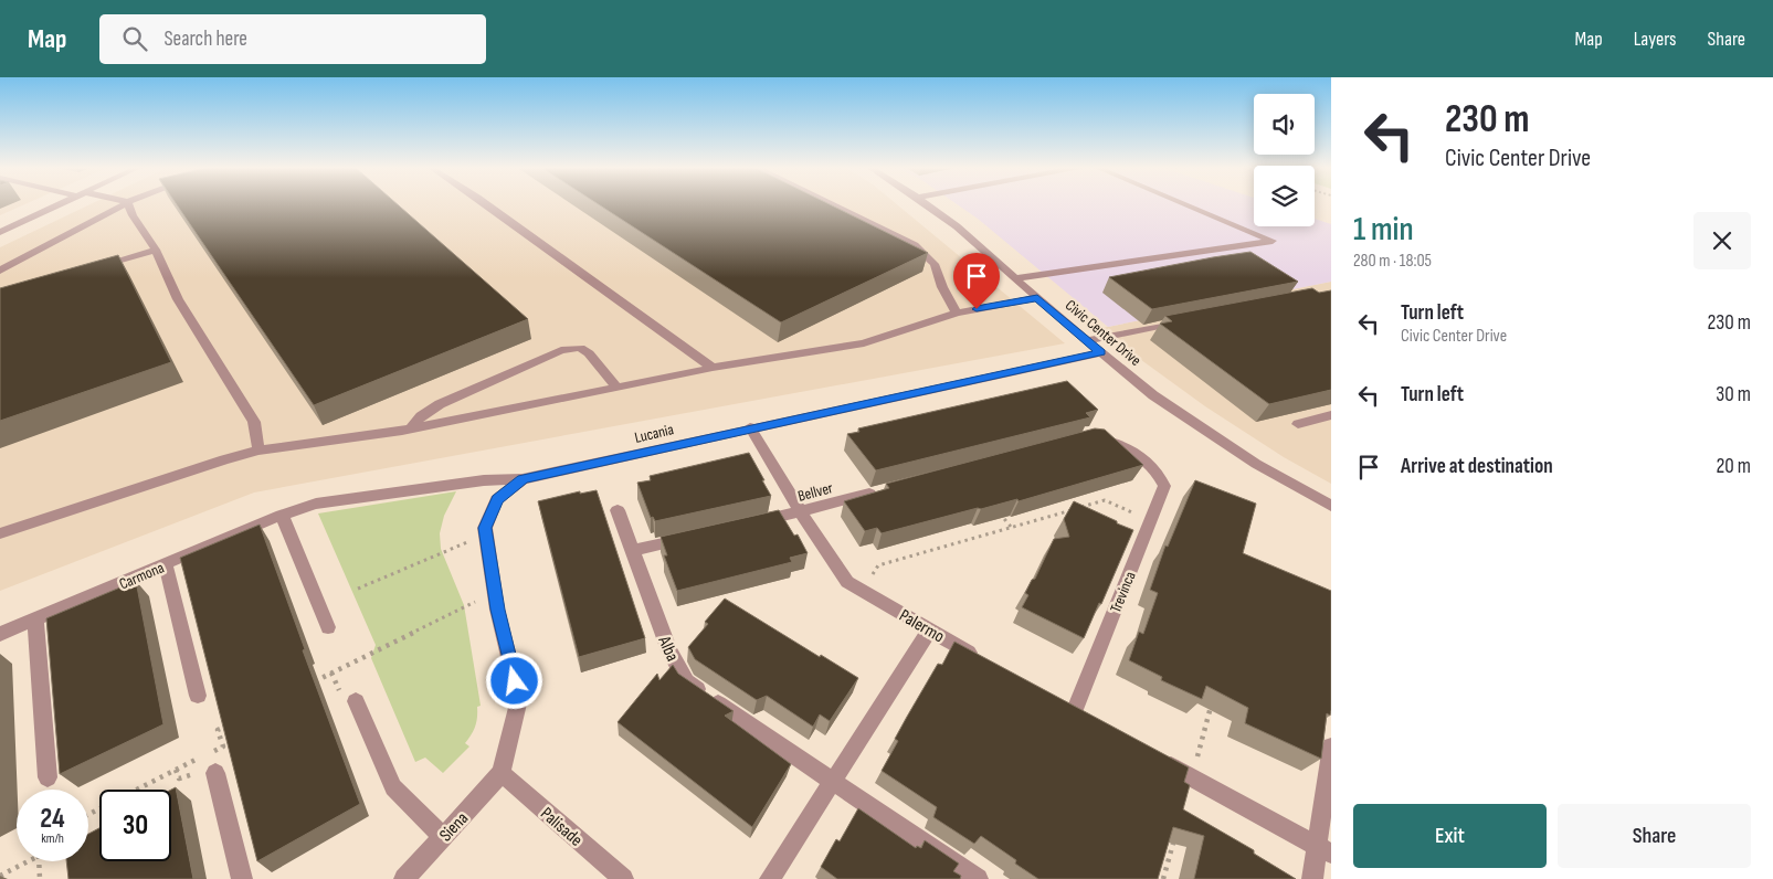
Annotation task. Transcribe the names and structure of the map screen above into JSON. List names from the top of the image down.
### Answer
{
  "streets": {
    "street": [
      "Civic Center Drive",
      "Lucania",
      "Bellver",
      "Carmona",
      "Trevinca",
      "Palermo",
      "Alba",
      "Siena",
      "Palisade"
    ]
  },
  "crossings": [
    ["Civic Center Drive", "Lucania"],
    ["Lucania", "Carmona"],
    ["Lucania", "Palermo"],
    ["Lucania", "Siena"],
    ["Lucania", "Palisade"],
    ["Bellver", "Palermo"],
    ["Siena", "Palisade"]
  ],
  "page": {
    "header": "Map",
    "search": "Search here",
    "nav": ["Map", "Layers", "Share"],
    "turn": ["230 m", "Civic Center Drive"],
    "heading": ["1 min", "280 m · 18:05"],
    "list": [
      {
        "name": "Turn left",
        "note": "Civic Center Drive",
        "value": "230 m"
      },
      {
        "name": "Turn left",
        "value": "30 m"
      },
      {
        "name": "Arrive at destination",
        "value": "20 m"
      }
    ],
    "speed": "24 km/h",
    "limit": "30",
    "buttons": ["Exit", "Share"]
  }
}
